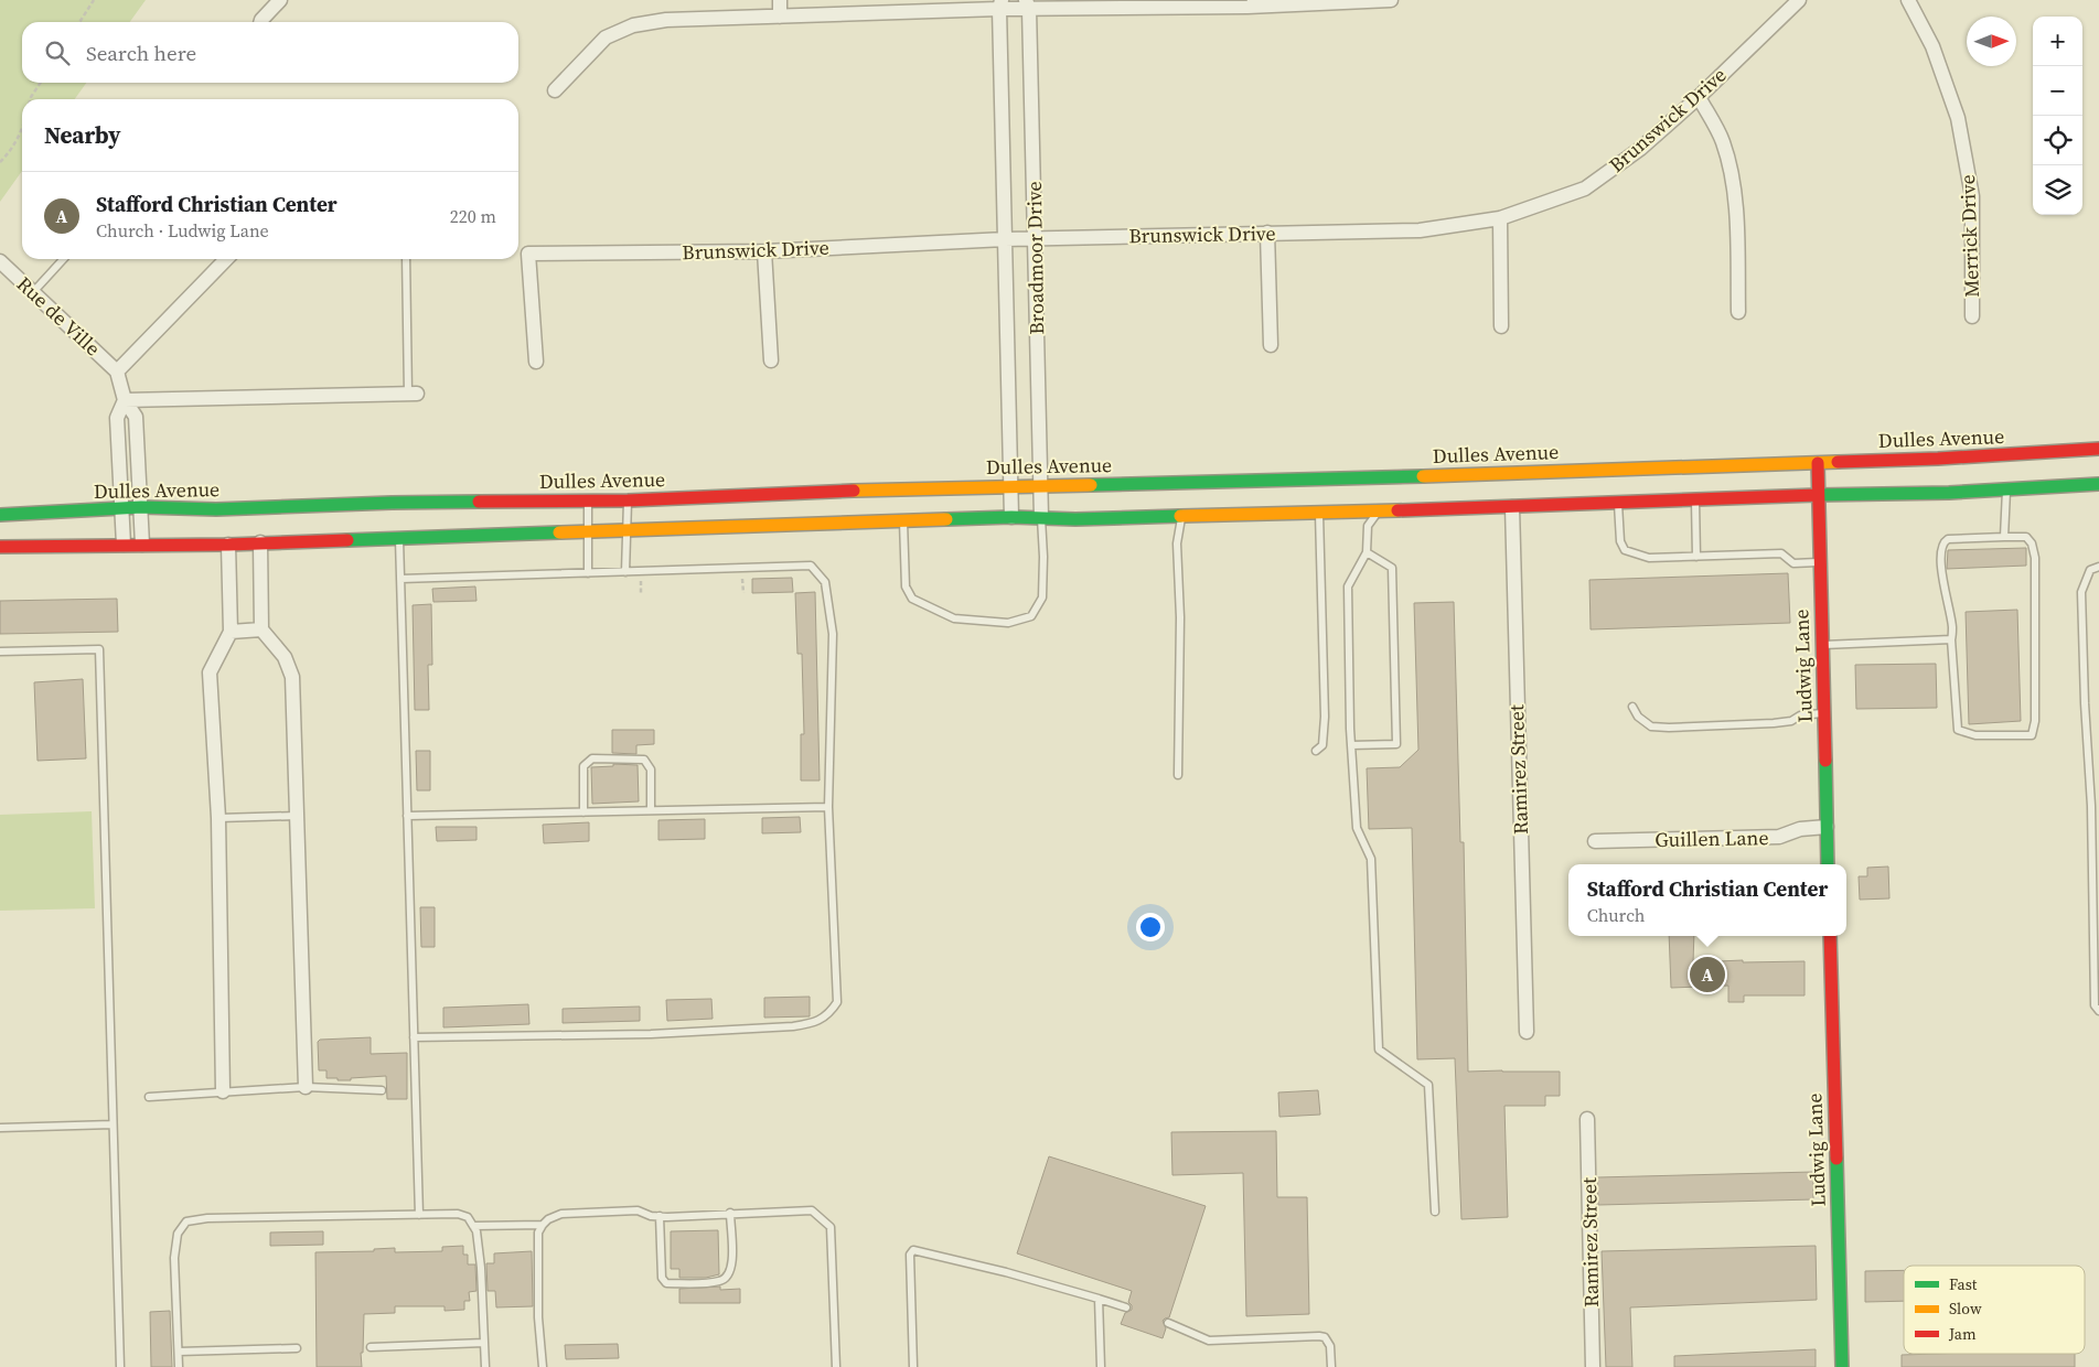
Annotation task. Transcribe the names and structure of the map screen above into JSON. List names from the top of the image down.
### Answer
{
  "streets": {
    "main road": ["Dulles Avenue", "Ludwig Lane"],
    "street": [
      "Brunswick Drive",
      "Merrick Drive",
      "Broadmoor Drive",
      "Rue de Ville",
      "Ramirez Street",
      "Guillen Lane"
    ]
  },
  "crossings": [
    ["Brunswick Drive", "Broadmoor Drive"],
    ["Broadmoor Drive", "Dulles Avenue"],
    ["Dulles Avenue", "Ludwig Lane"],
    ["Dulles Avenue", "Ramirez Street"],
    ["Ludwig Lane", "Guillen Lane"]
  ],
  "legend": ["Fast", "Slow", "Jam"],
  "north": "right",
  "page": {
    "map_buttons": ["+", "−"],
    "search": "Search here",
    "heading": "Nearby",
    "list": [
      {
        "mark": "A",
        "name": "Stafford Christian Center",
        "note": "Church · Ludwig Lane",
        "value": "220 m"
      }
    ],
    "popup": ["Stafford Christian Center", "Church"],
    "pins": "A"
  }
}
